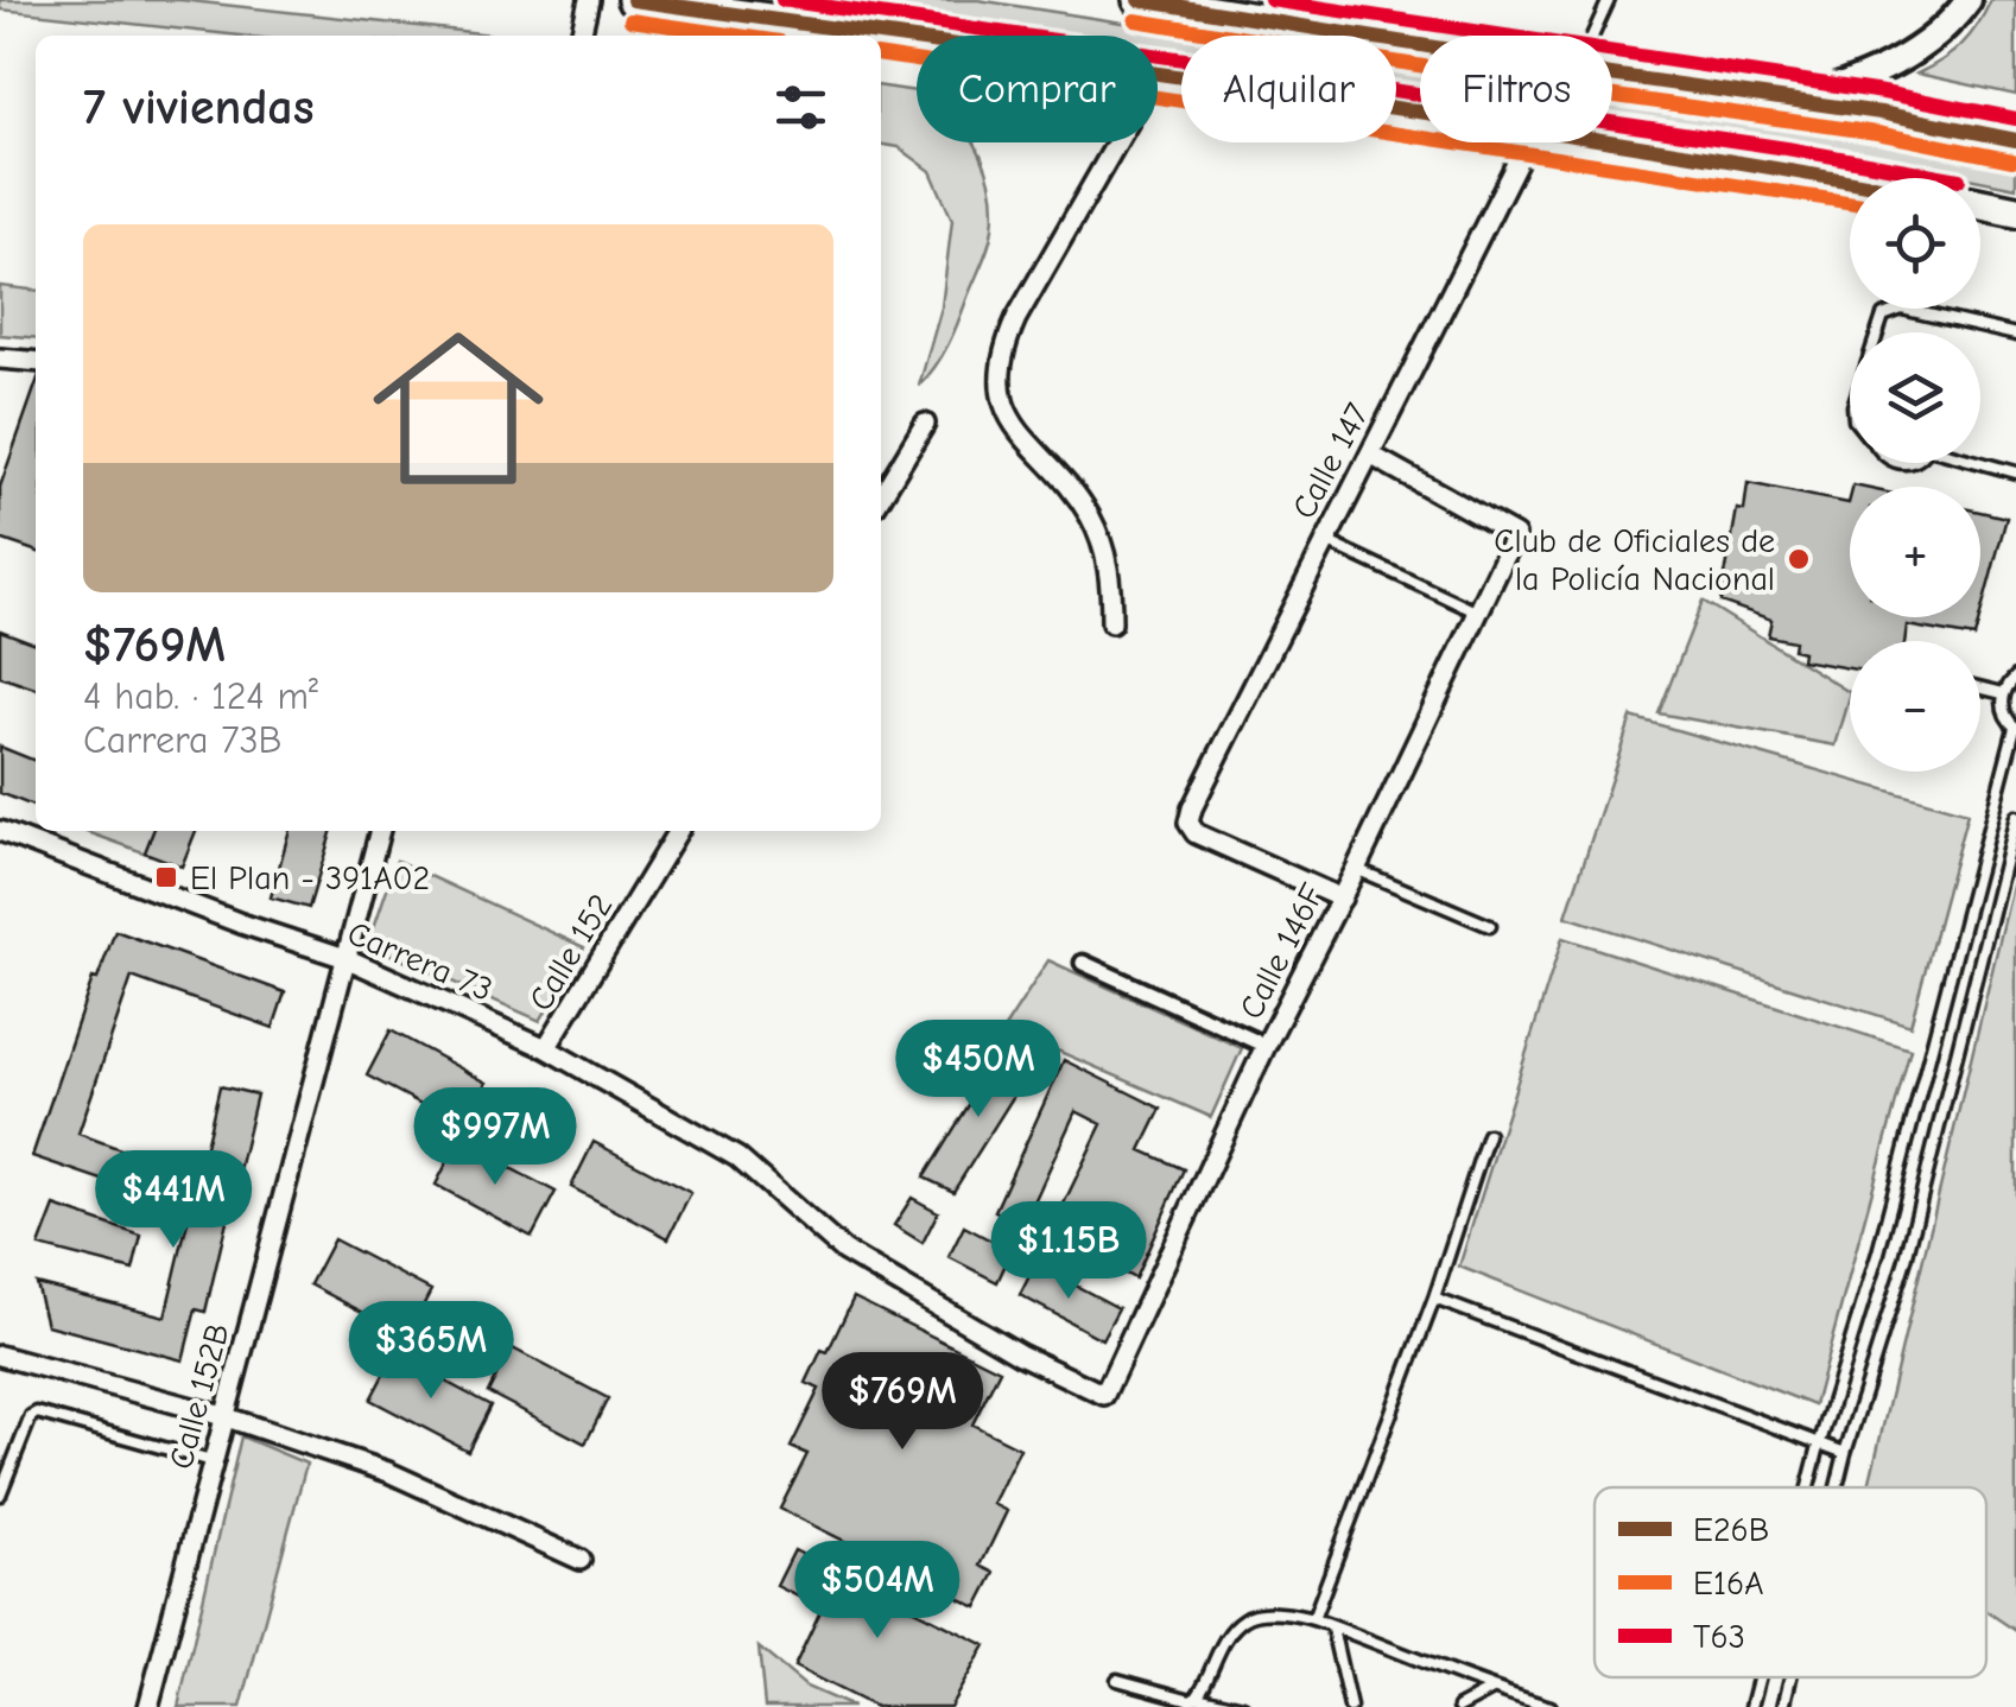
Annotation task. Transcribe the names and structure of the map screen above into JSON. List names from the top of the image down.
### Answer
{
  "streets": {
    "street": [
      "Calle 147",
      "Calle 146F",
      "Calle 152",
      "Carrera 73",
      "Calle 152B"
    ]
  },
  "crossings": [
    ["Calle 147", "Calle 146F"],
    ["Calle 146F", "Carrera 73"],
    ["Calle 152", "Carrera 73"],
    ["Carrera 73", "Calle 152B"]
  ],
  "places": {
    "other": ["Club de Oficiales de la Policía Nacional"],
    "transit": ["El Plan - 391A02"]
  },
  "lines": ["transit line E26B", "transit line T63", "transit line E16A"],
  "legend": ["E26B", "E16A", "T63"],
  "page": {
    "chip": ["Comprar", "Alquilar", "Filtros"],
    "heading": "7 viviendas",
    "map_buttons": ["+", "−"],
    "list": [
      {
        "name": "$769M",
        "note": "4 hab. · 124 m² · Carrera 73B"
      }
    ],
    "price": [
      "$450M",
      "$997M",
      "$441M",
      "$1.15B",
      "$365M",
      "$769M",
      "$504M"
    ]
  }
}
